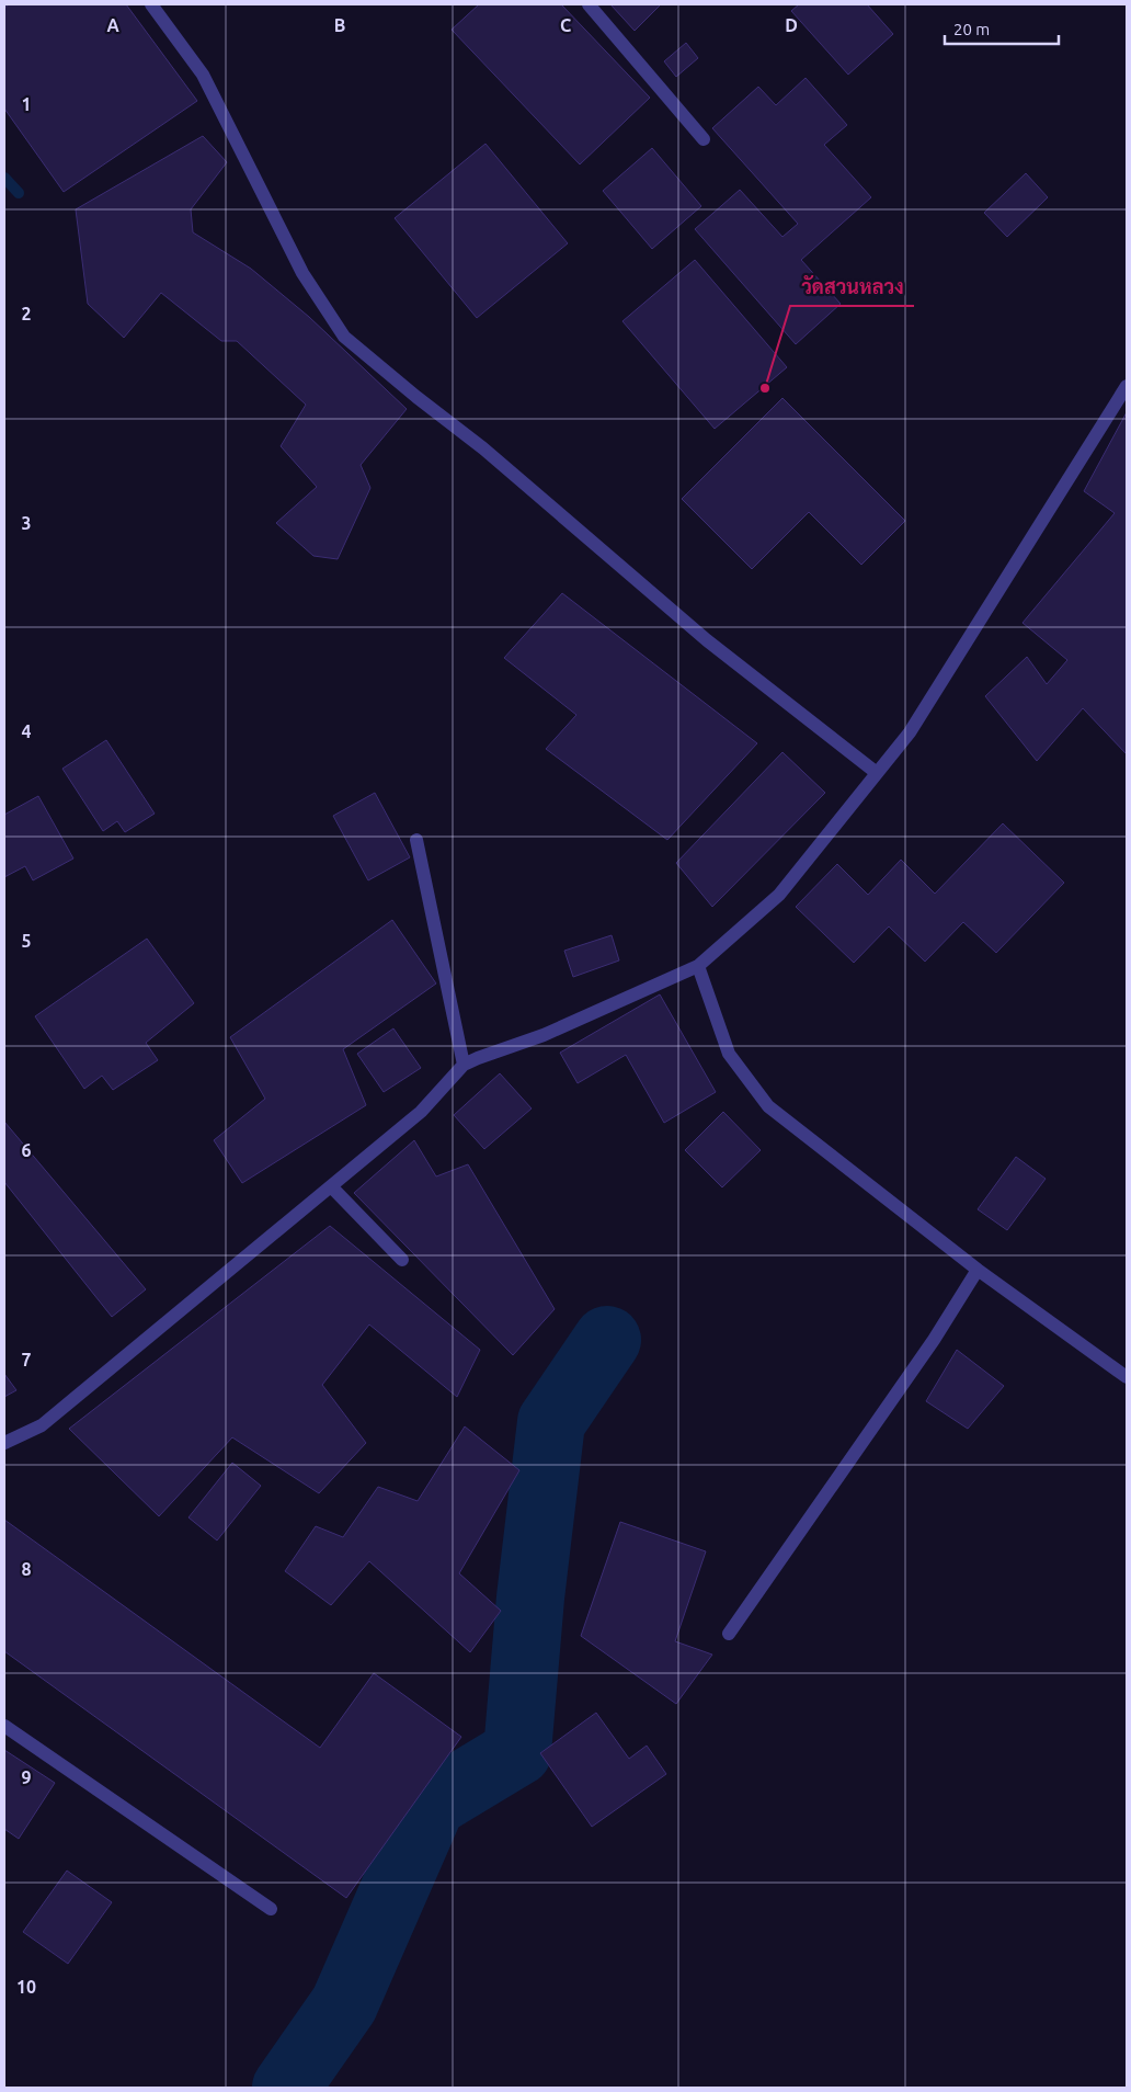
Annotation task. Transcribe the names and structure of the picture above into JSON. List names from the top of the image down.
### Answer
{
  "places": ["วัดสวนหลวง"],
  "scale_bar": "20 m",
  "grid": {
    "columns": [
      "A",
      "B",
      "C",
      "D"
    ],
    "rows": [
      "1",
      "2",
      "3",
      "4",
      "5",
      "6",
      "7",
      "8",
      "9",
      "10"
    ]
  }
}
